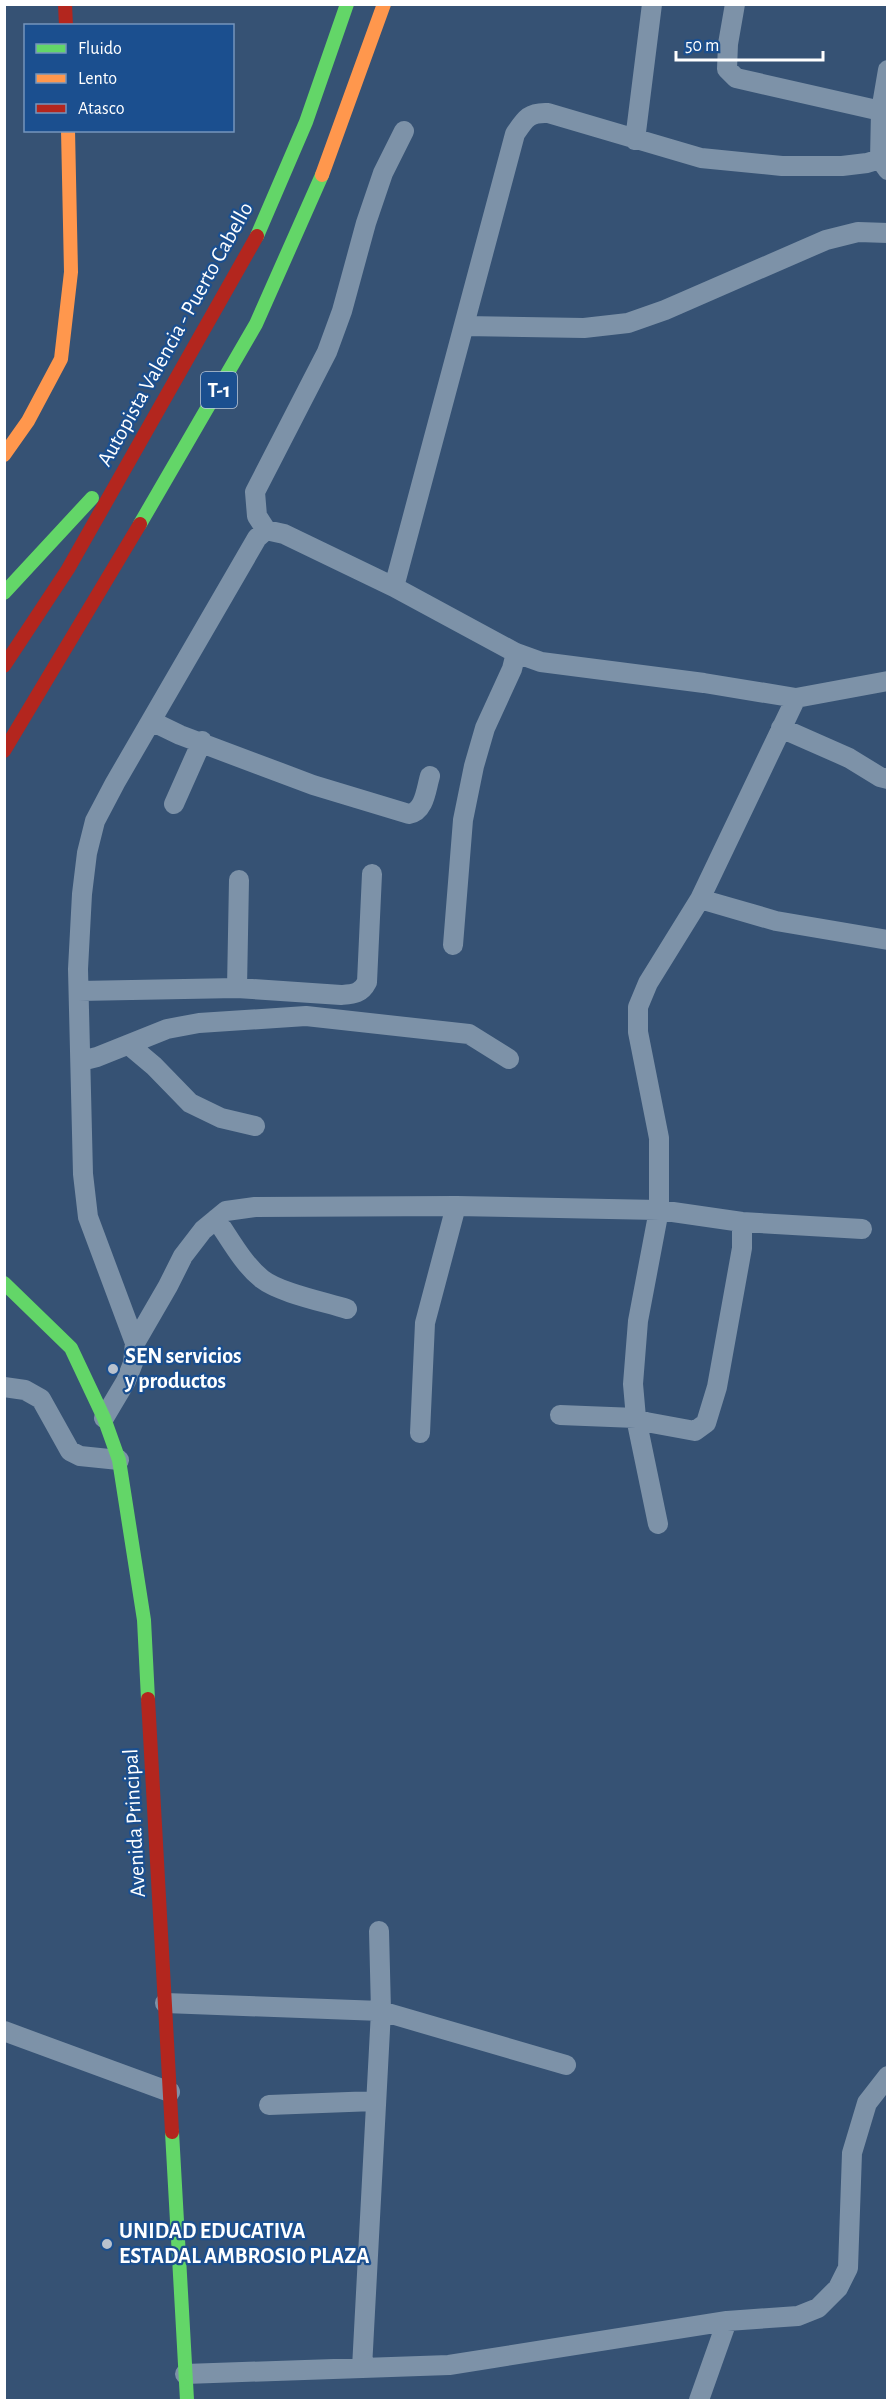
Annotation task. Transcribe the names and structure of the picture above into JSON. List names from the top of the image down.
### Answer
{
  "streets": {
    "main road": ["Autopista Valencia - Puerto Cabello", "T-1", "Avenida Principal"]
  },
  "places": ["SEN servicios y productos", "UNIDAD EDUCATIVA ESTADAL AMBROSIO PLAZA"],
  "legend": ["Fluido", "Lento", "Atasco"],
  "scale_bar": "50 m"
}
